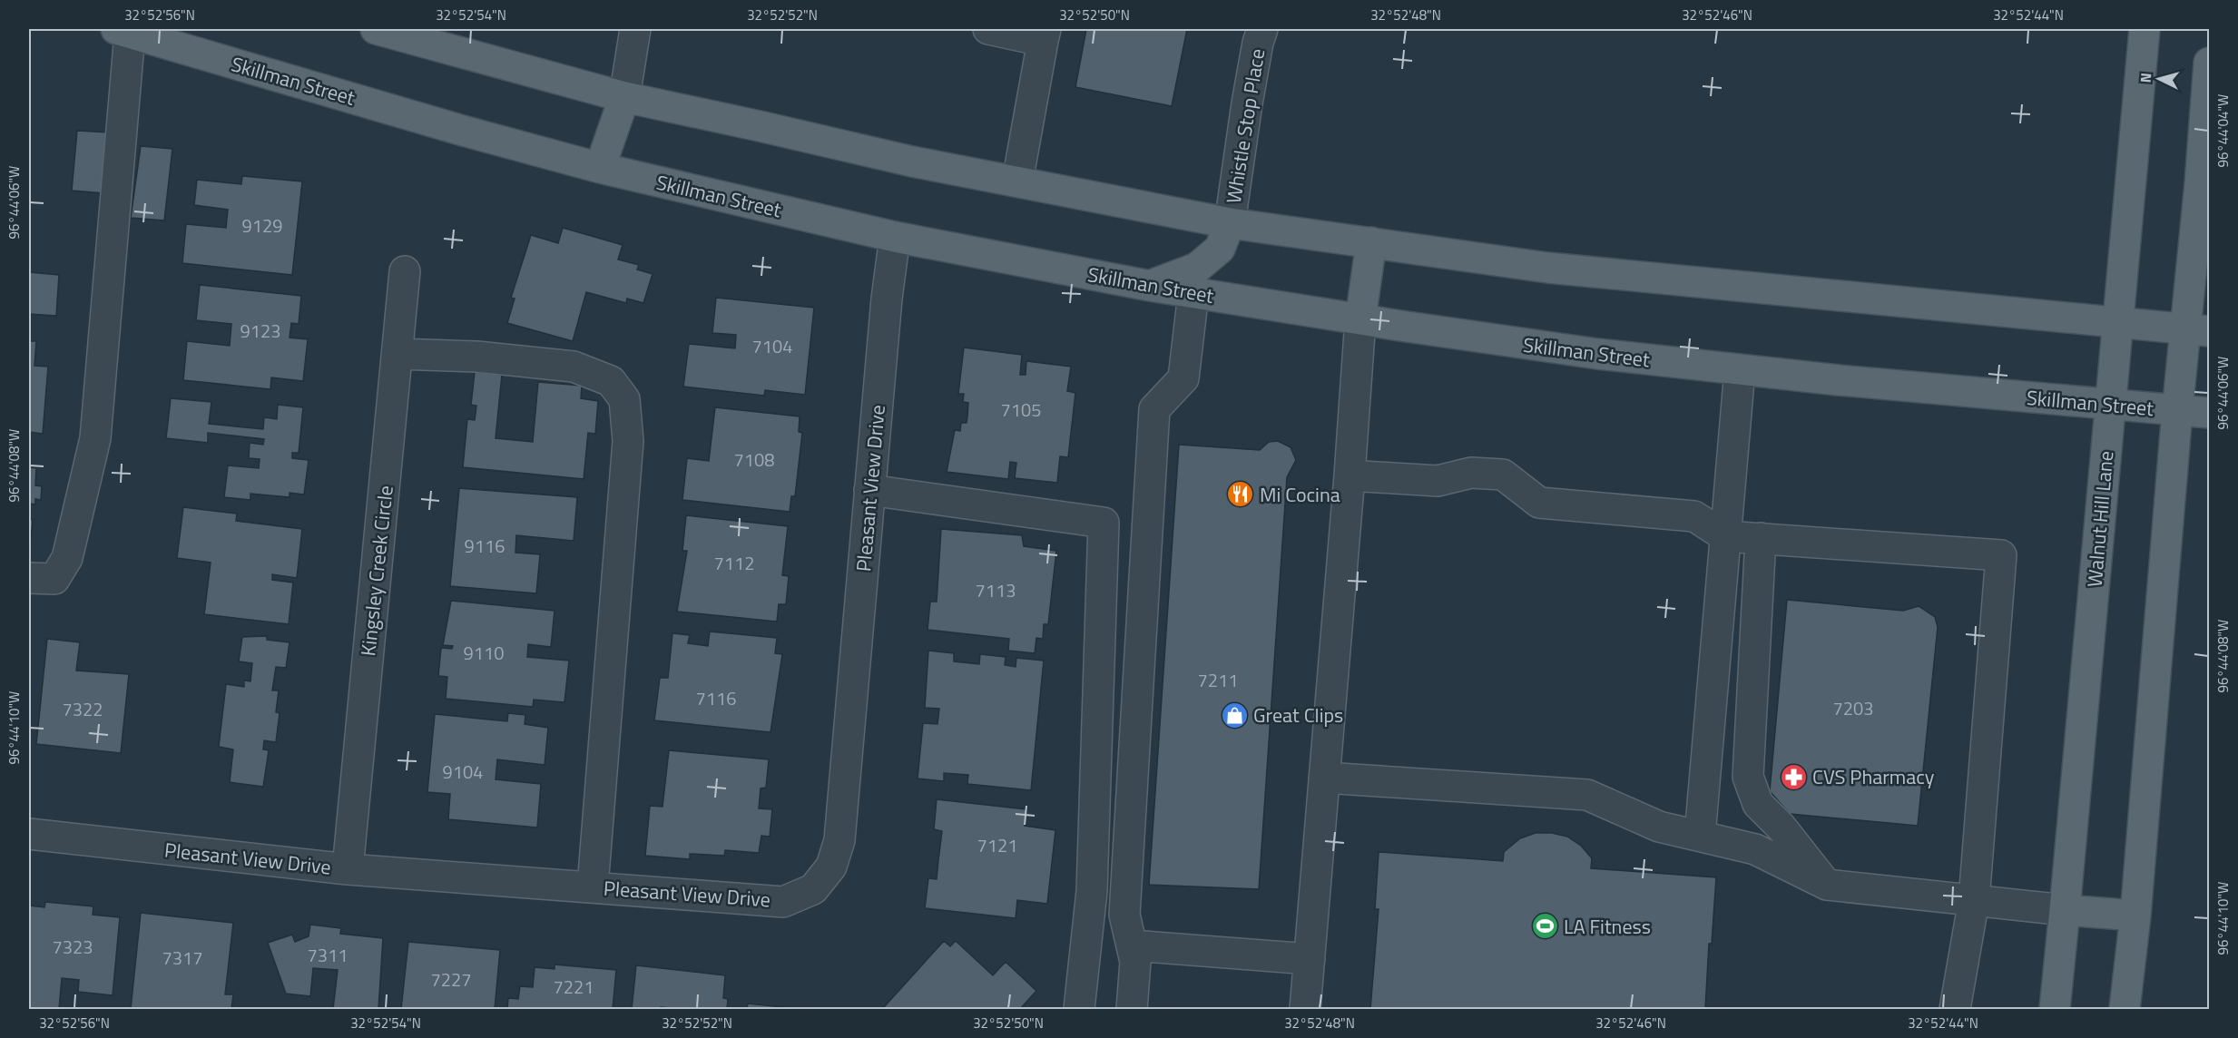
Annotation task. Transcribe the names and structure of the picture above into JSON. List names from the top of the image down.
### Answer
{
  "streets": {
    "main road": ["Skillman Street", "Walnut Hill Lane"],
    "street": ["Whistle Stop Place", "Pleasant View Drive", "Kingsley Creek Circle"]
  },
  "crossings": [
    ["Skillman Street", "Pleasant View Drive"],
    ["Skillman Street", "Walnut Hill Lane"],
    ["Pleasant View Drive", "Kingsley Creek Circle"]
  ],
  "places": {
    "restaurant": ["Mi Cocina"],
    "shop": ["Great Clips"],
    "pharmacy": ["CVS Pharmacy"],
    "sports": ["LA Fitness"]
  },
  "house_numbers": [
    "9129",
    "9123",
    "7104",
    "7105",
    "7108",
    "9116",
    "7112",
    "7113",
    "9110",
    "7211",
    "7116",
    "7203",
    "7322",
    "9104",
    "7121",
    "7323",
    "7311",
    "7317",
    "7227",
    "7221"
  ],
  "north": "left",
  "coordinates": [
    "32°52'56\"N",
    "32°52'54\"N",
    "32°52'52\"N",
    "32°52'50\"N",
    "32°52'48\"N",
    "32°52'46\"N",
    "32°52'44\"N",
    "96°44'04\"W",
    "96°44'06\"W",
    "96°44'08\"W",
    "96°44'10\"W"
  ]
}
